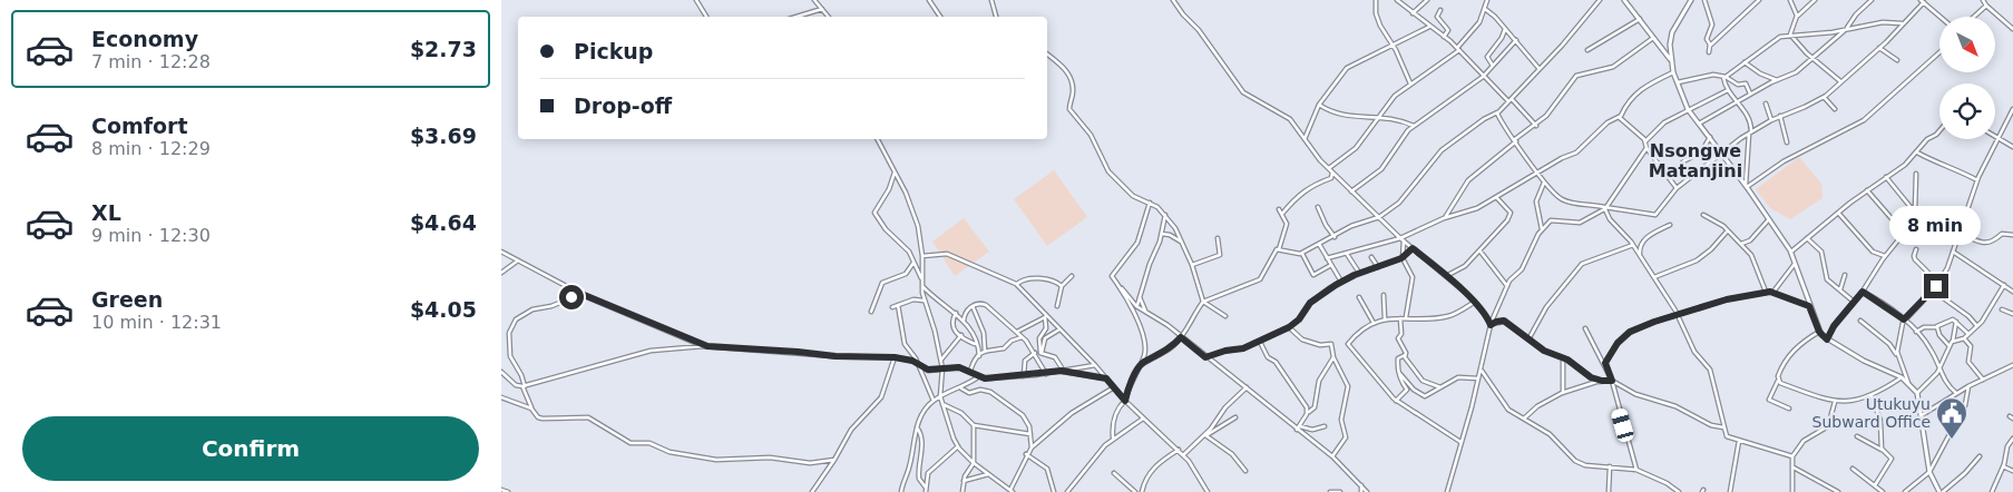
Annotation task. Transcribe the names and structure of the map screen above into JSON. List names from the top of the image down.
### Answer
{
  "districts": ["Nsongwe Matanjini"],
  "places": {
    "public building": ["Utukuyu Subward Office"]
  },
  "north": "bottom right",
  "page": {
    "list": [
      {
        "name": "Economy",
        "note": "7 min · 12:28",
        "value": "$2.73"
      },
      {
        "name": "Comfort",
        "note": "8 min · 12:29",
        "value": "$3.69"
      },
      {
        "name": "XL",
        "note": "9 min · 12:30",
        "value": "$4.64"
      },
      {
        "name": "Green",
        "note": "10 min · 12:31",
        "value": "$4.05"
      }
    ],
    "banner": ["Pickup", "Drop-off"],
    "bubble": "8 min",
    "buttons": "Confirm"
  }
}
